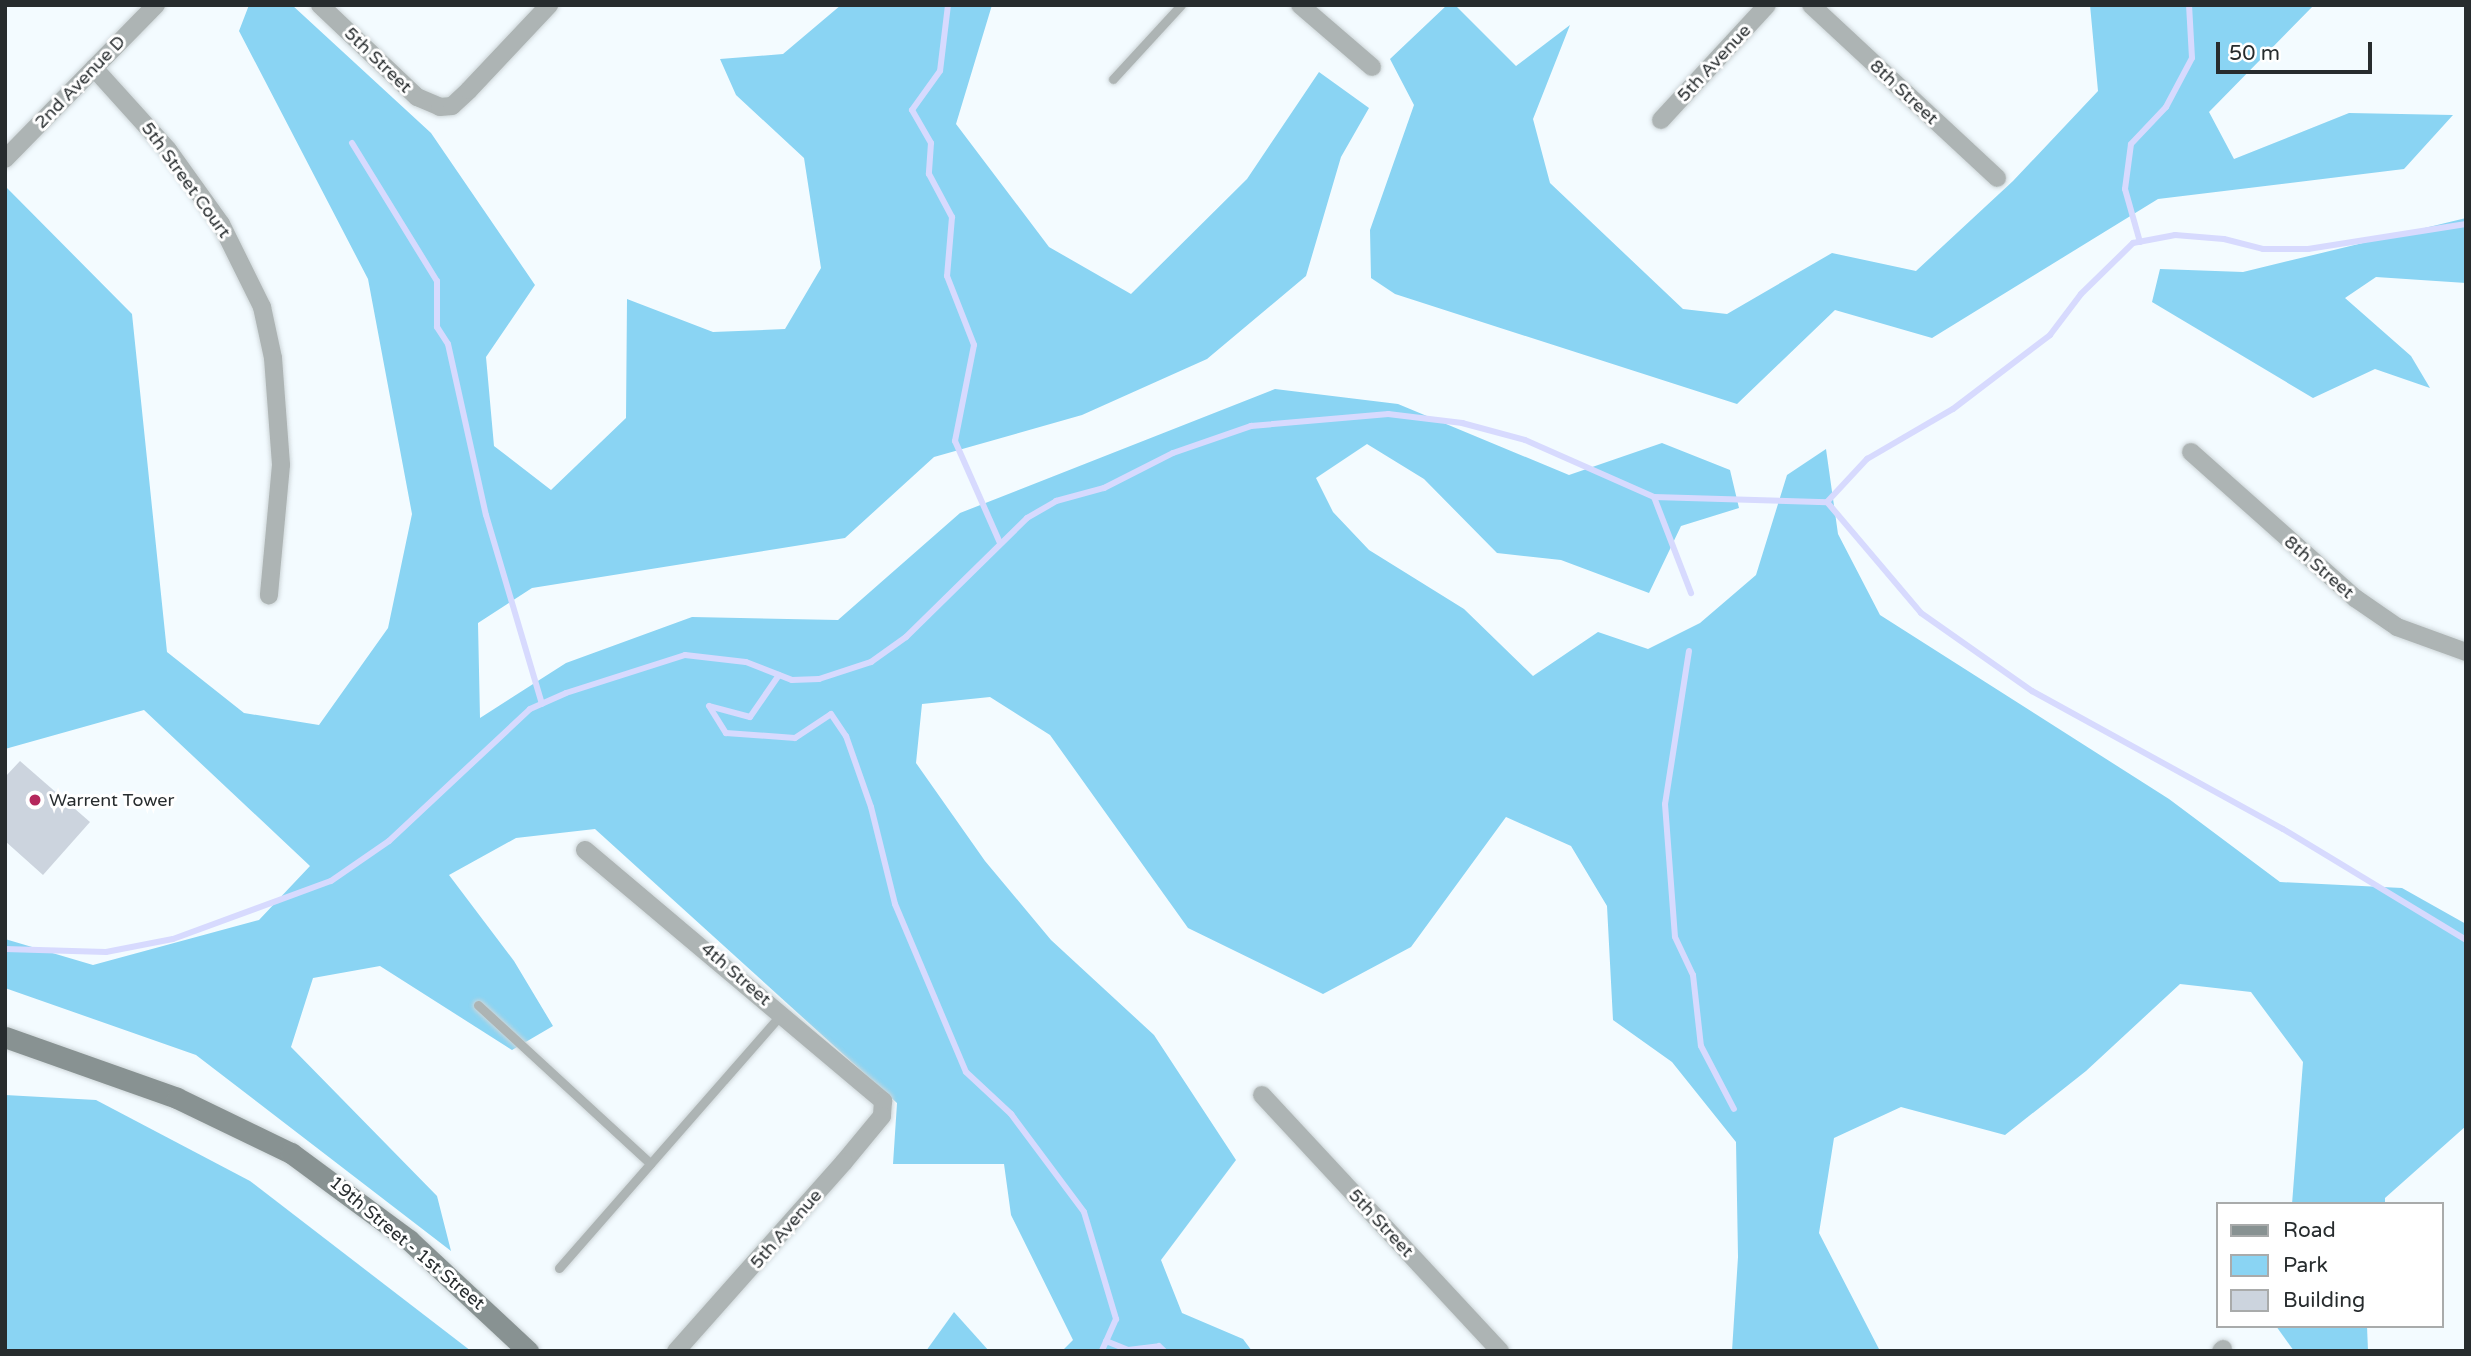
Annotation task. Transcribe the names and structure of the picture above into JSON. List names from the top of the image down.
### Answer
{
  "streets": {
    "main road": ["19th Street - 1st Street"],
    "street": [
      "5th Street",
      "5th Avenue",
      "2nd Avenue D",
      "8th Street",
      "5th Street Court",
      "4th Street"
    ]
  },
  "crossings": [
    ["5th Avenue", "4th Street"],
    ["2nd Avenue D", "5th Street Court"]
  ],
  "places": ["Warrent Tower"],
  "legend": ["Road", "Park", "Building"],
  "scale_bar": "50 m"
}
